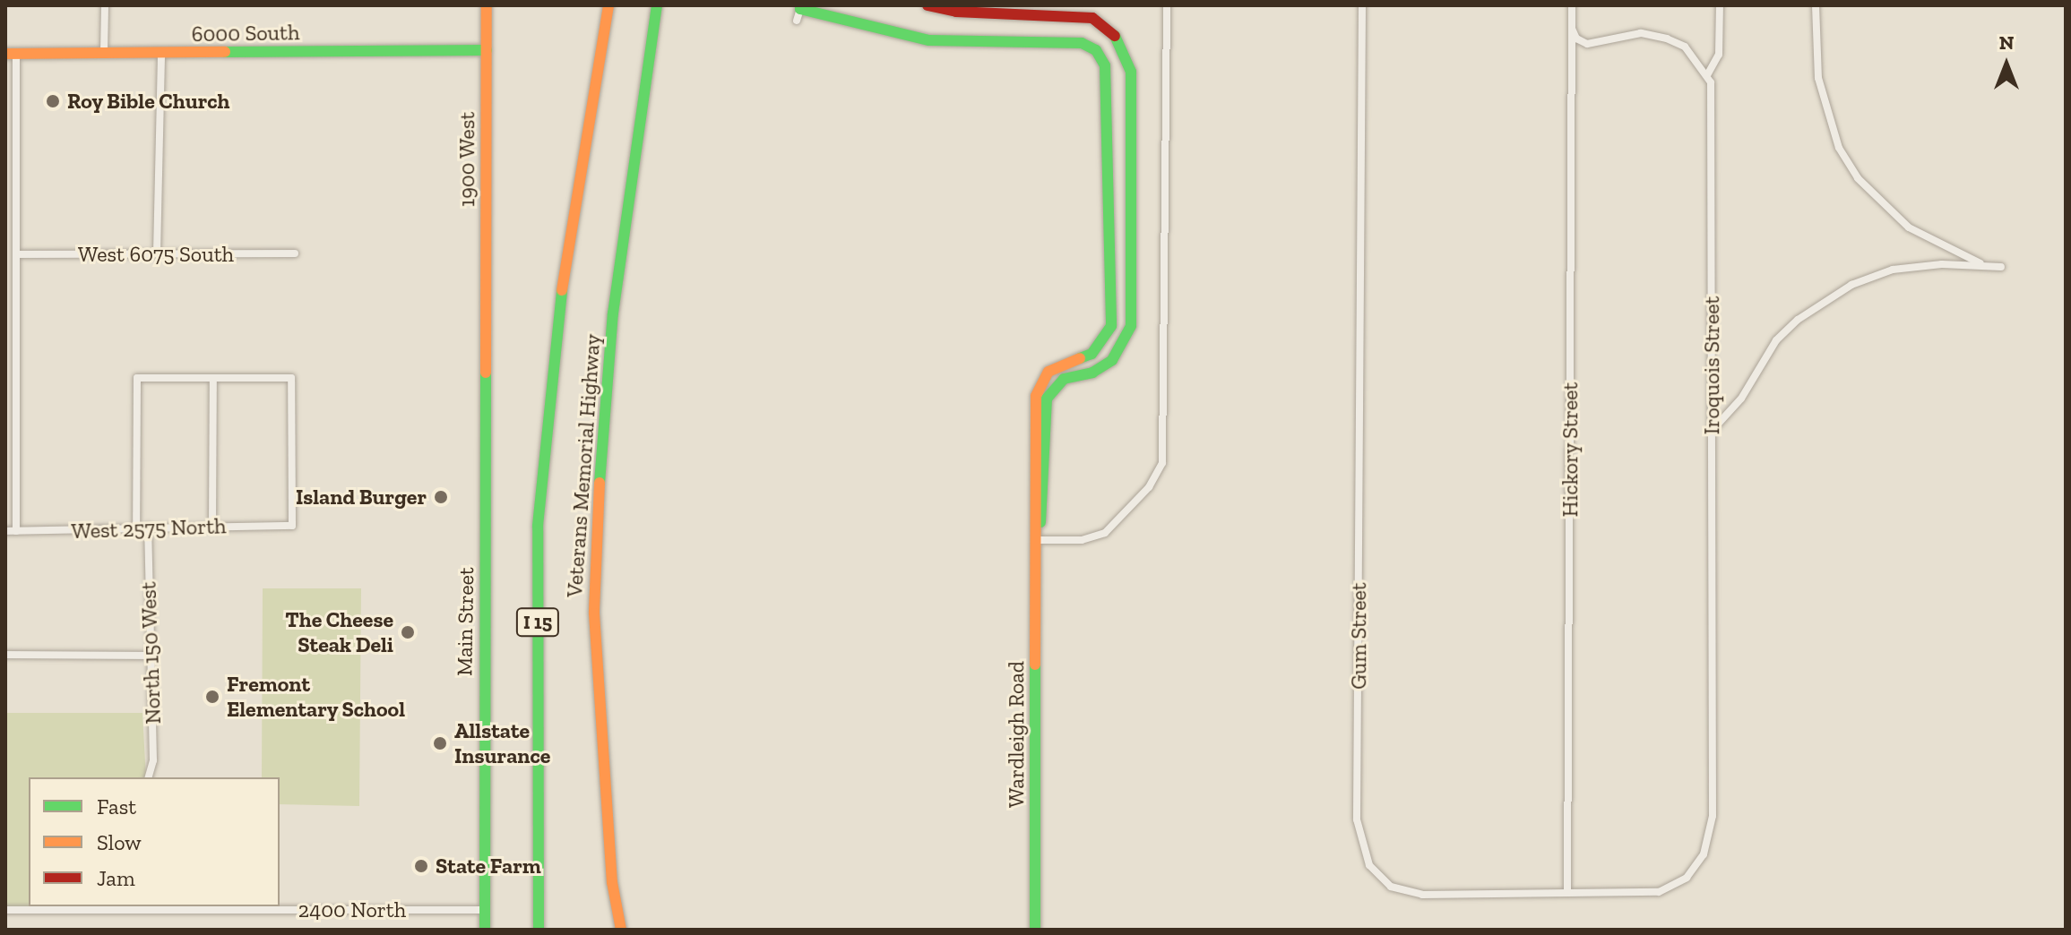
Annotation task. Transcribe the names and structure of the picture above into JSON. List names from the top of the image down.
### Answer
{
  "streets": {
    "main road": [
      "6000 South",
      "1900 West",
      "Veterans Memorial Highway",
      "Main Street",
      "I 15",
      "Wardleigh Road"
    ],
    "street": [
      "West 6075 South",
      "Iroquois Street",
      "Hickory Street",
      "West 2575 North",
      "Gum Street",
      "North 150 West",
      "2400 North"
    ]
  },
  "crossings": [
    ["6000 South", "1900 West"],
    ["1900 West", "Main Street"],
    ["Iroquois Street", "Gum Street"],
    ["Hickory Street", "Gum Street"],
    ["West 2575 North", "North 150 West"],
    ["Main Street", "2400 North"]
  ],
  "places": [
    "Roy Bible Church",
    "Island Burger",
    "The Cheese Steak Deli",
    "Fremont Elementary School",
    "Allstate Insurance",
    "State Farm"
  ],
  "legend": ["Fast", "Slow", "Jam"],
  "north": "top"
}
